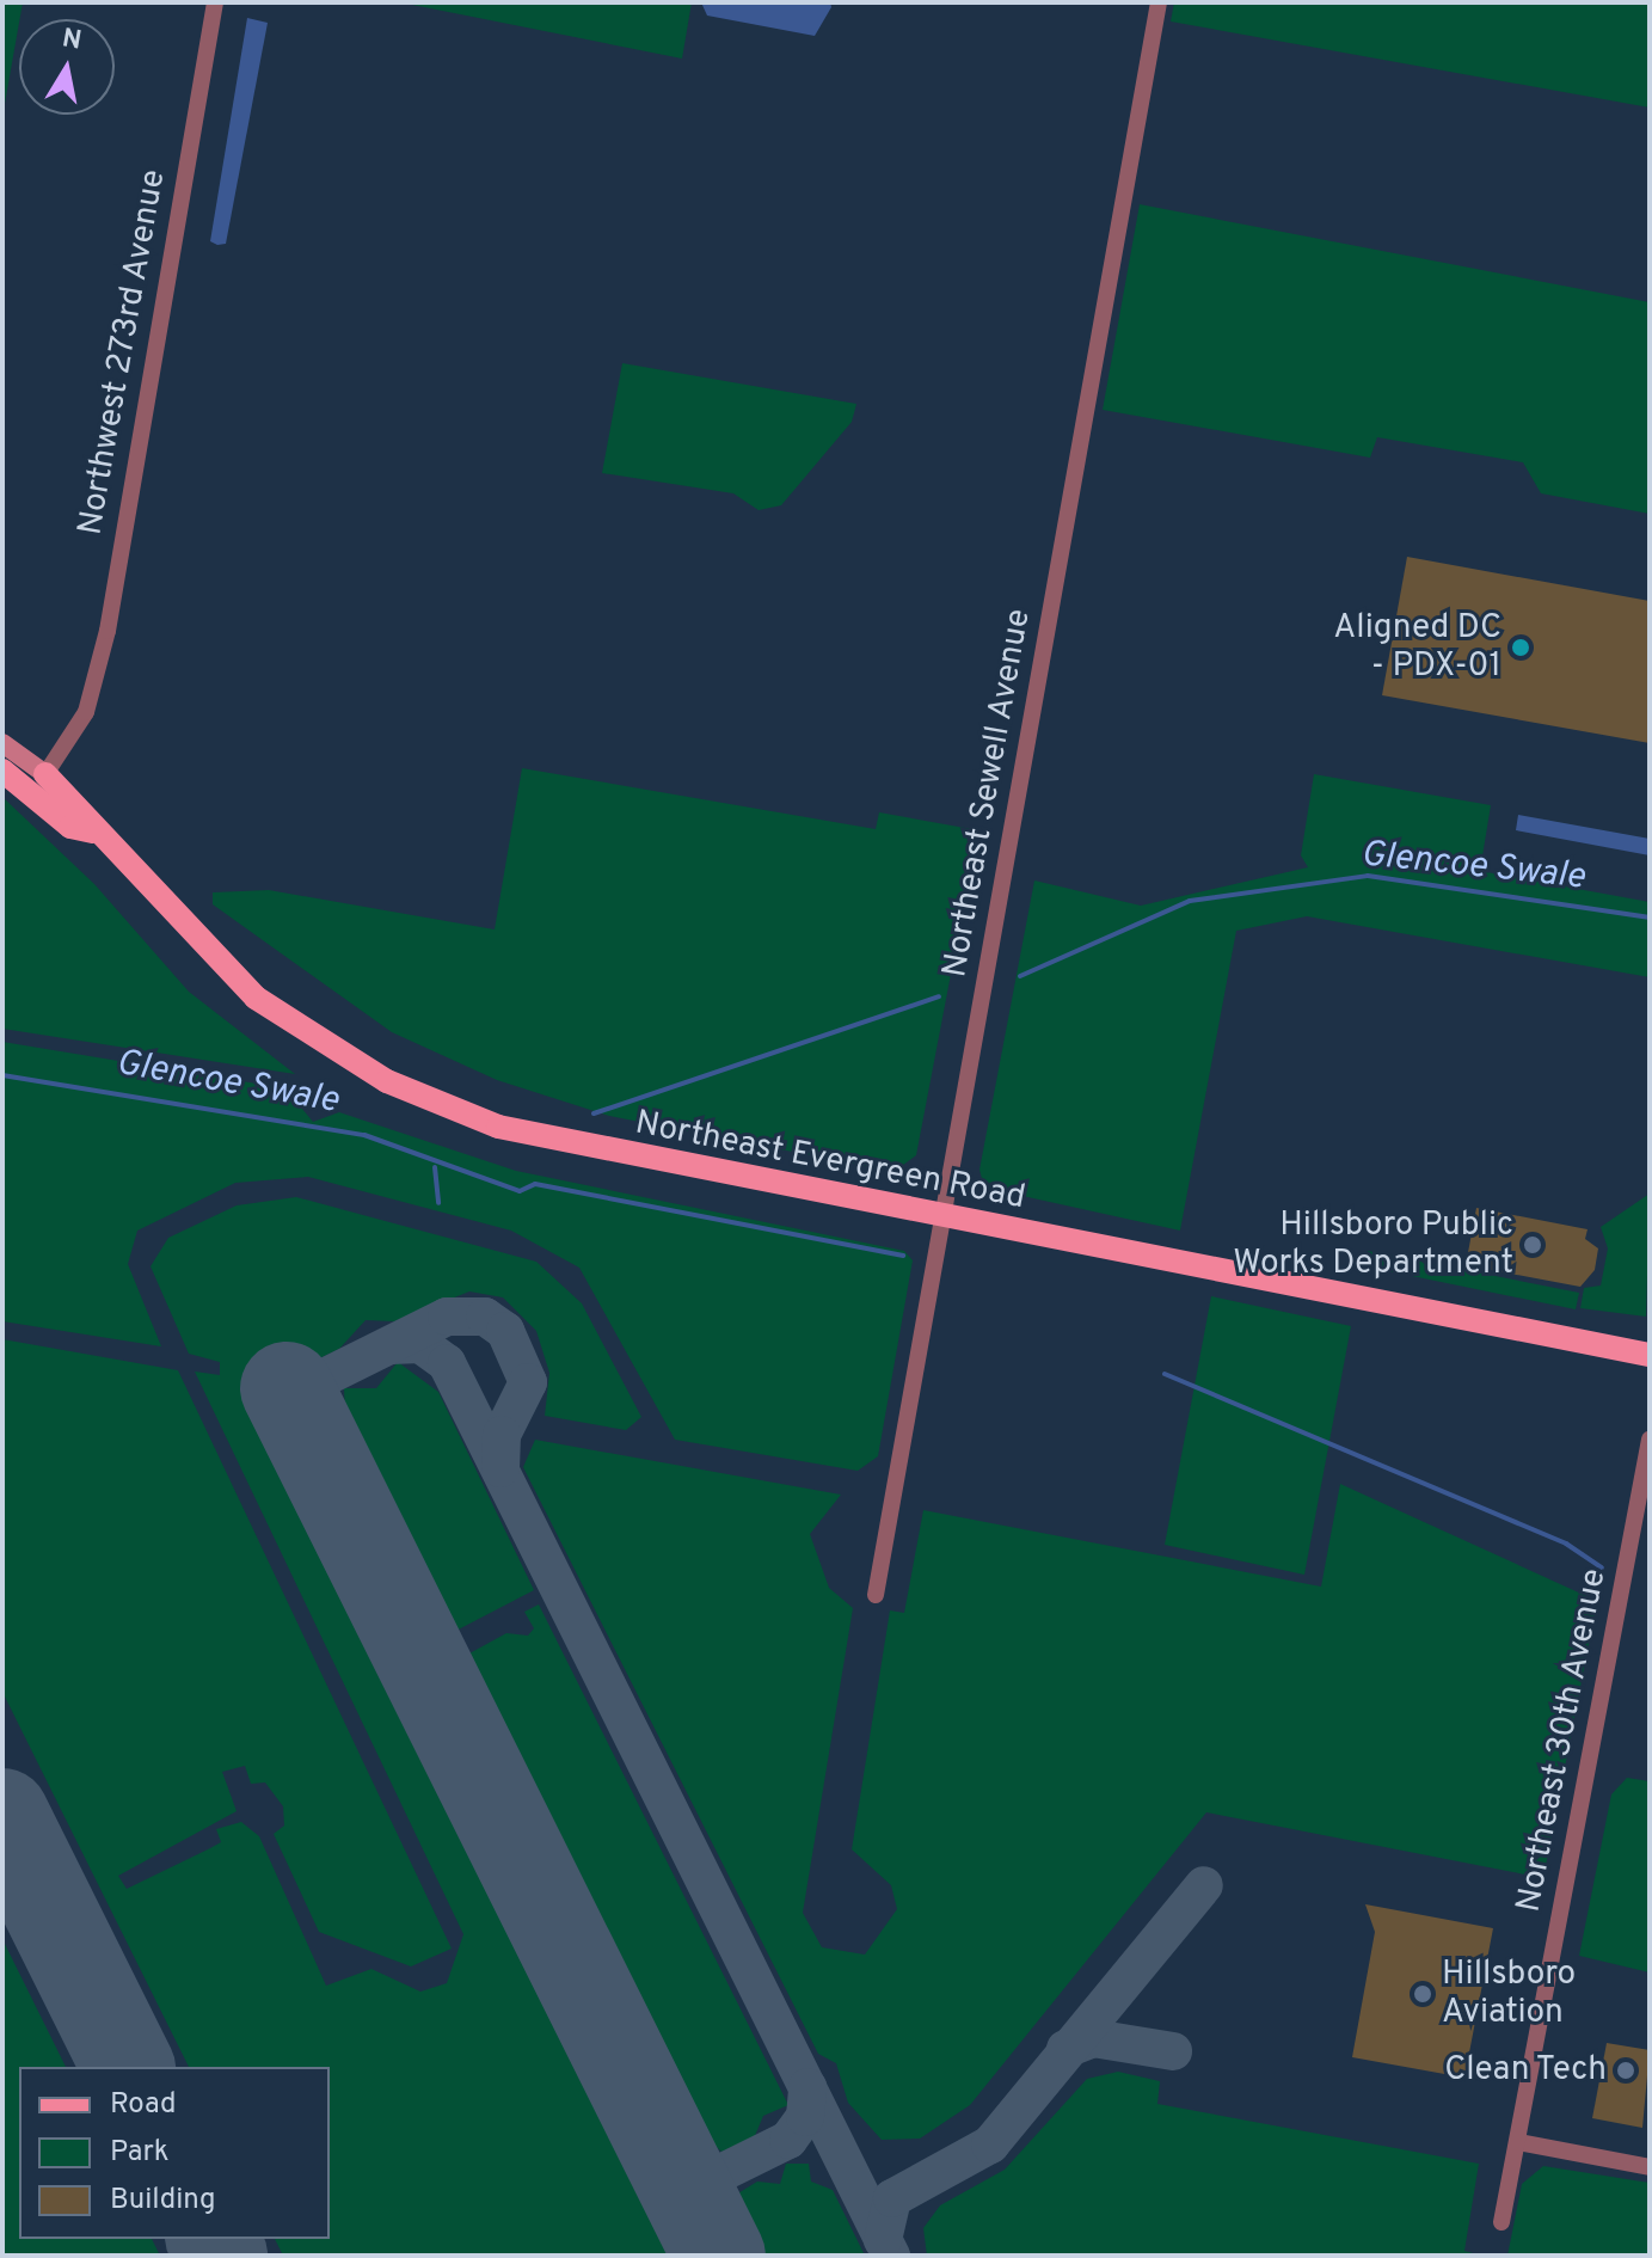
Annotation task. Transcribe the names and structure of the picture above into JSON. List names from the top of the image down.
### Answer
{
  "streets": {
    "main road": ["Northeast Evergreen Road"],
    "street": ["Northwest 273rd Avenue", "Northeast Sewell Avenue", "Northeast 30th Avenue"]
  },
  "crossings": [
    ["Northwest 273rd Avenue", "Northeast Evergreen Road"],
    ["Northeast Sewell Avenue", "Northeast Evergreen Road"]
  ],
  "water": ["Glencoe Swale"],
  "places": [
    "Aligned DC - PDX-01",
    "Hillsboro Public Works Department",
    "Hillsboro Aviation",
    "Clean Tech"
  ],
  "legend": ["Road", "Park", "Building"],
  "north": "top"
}
